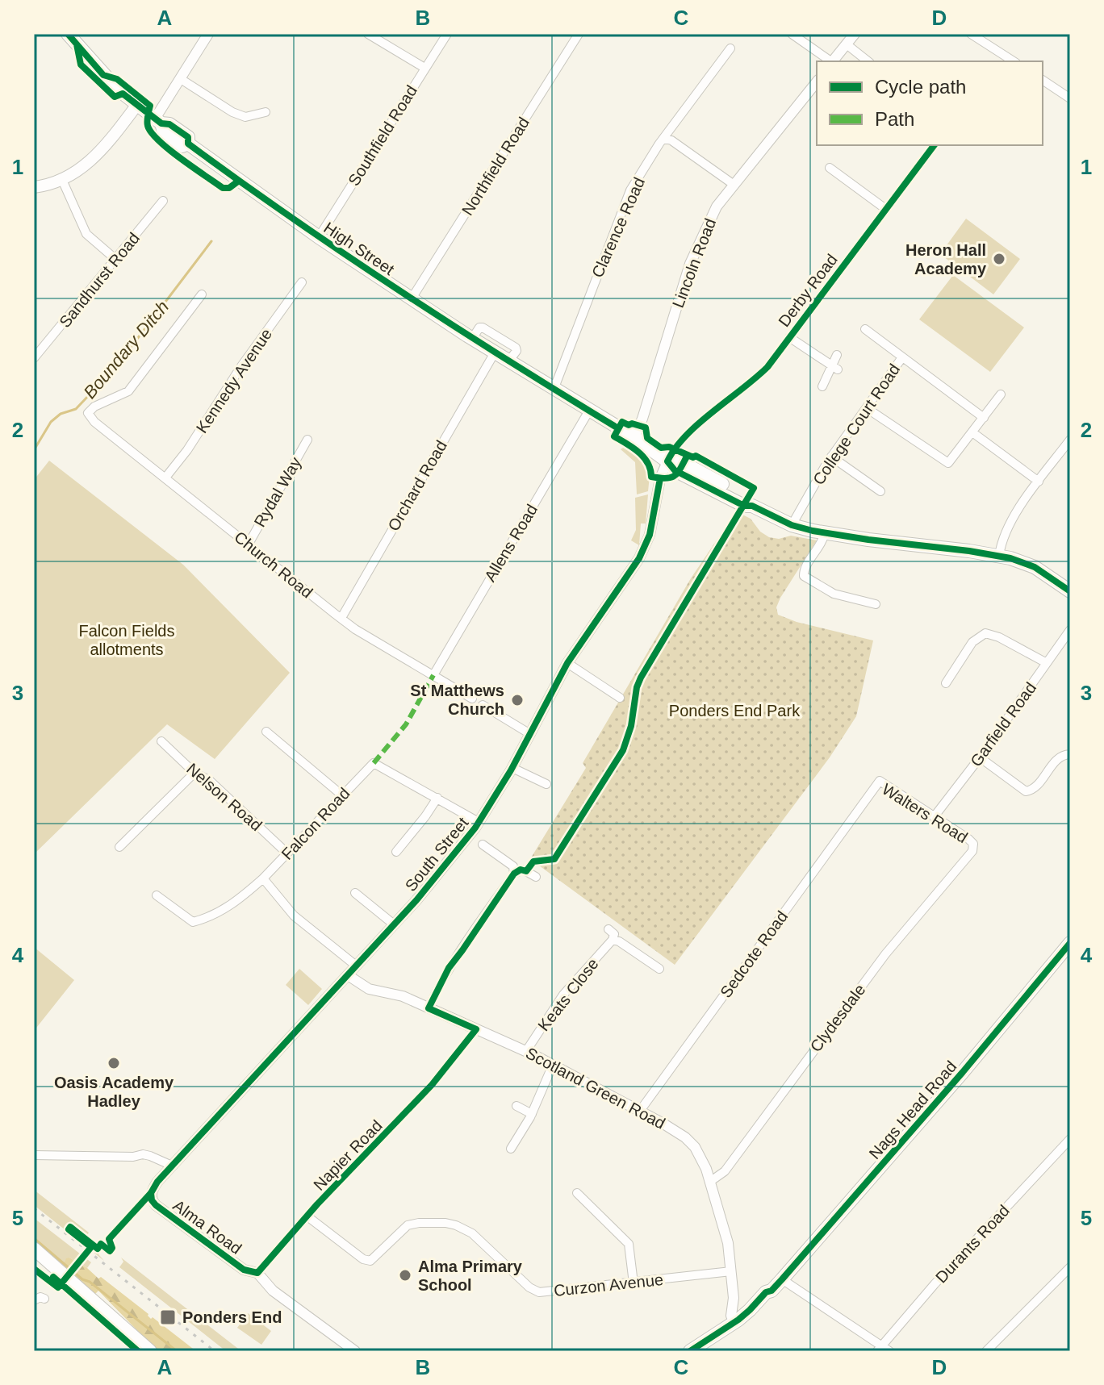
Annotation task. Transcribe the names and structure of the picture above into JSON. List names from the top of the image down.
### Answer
{
  "streets": {
    "main road": ["High Street", "Nags Head Road"],
    "street": [
      "Southfield Road",
      "Northfield Road",
      "Clarence Road",
      "Lincoln Road",
      "Sandhurst Road",
      "Derby Road",
      "Kennedy Avenue",
      "College Court Road",
      "Orchard Road",
      "Rydal Way",
      "Allens Road",
      "Church Road",
      "Garfield Road",
      "Nelson Road",
      "Walters Road",
      "Falcon Road",
      "South Street",
      "Sedcote Road",
      "Keats Close",
      "Clydesdale",
      "Scotland Green Road",
      "Napier Road",
      "Alma Road",
      "Durants Road",
      "Curzon Avenue"
    ]
  },
  "crossings": [
    ["Southfield Road", "High Street"],
    ["Northfield Road", "High Street"],
    ["Clarence Road", "High Street"],
    ["High Street", "Lincoln Road"],
    ["High Street", "Derby Road"],
    ["High Street", "College Court Road"],
    ["High Street", "Orchard Road"],
    ["High Street", "Allens Road"],
    ["High Street", "South Street"],
    ["Derby Road", "South Street"],
    ["Kennedy Avenue", "Church Road"],
    ["Orchard Road", "Church Road"],
    ["Rydal Way", "Church Road"],
    ["Allens Road", "Church Road"],
    ["Garfield Road", "Walters Road"],
    ["Nelson Road", "Falcon Road"],
    ["Walters Road", "Sedcote Road"],
    ["Walters Road", "Clydesdale"],
    ["Falcon Road", "South Street"],
    ["South Street", "Scotland Green Road"],
    ["South Street", "Alma Road"],
    ["Sedcote Road", "Scotland Green Road"],
    ["Keats Close", "Scotland Green Road"],
    ["Clydesdale", "Scotland Green Road"],
    ["Scotland Green Road", "Curzon Avenue"],
    ["Napier Road", "Alma Road"],
    ["Napier Road", "Curzon Avenue"]
  ],
  "water": ["Boundary Ditch"],
  "parks": ["Falcon Fields allotments", "Ponders End Park"],
  "places": {
    "other": [
      "Heron Hall Academy",
      "St Matthews Church",
      "Oasis Academy Hadley",
      "Alma Primary School"
    ],
    "transit": ["Ponders End"]
  },
  "legend": ["Cycle path", "Path"],
  "grid": {
    "columns": [
      "A",
      "B",
      "C",
      "D"
    ],
    "rows": [
      "1",
      "2",
      "3",
      "4",
      "5"
    ]
  }
}
